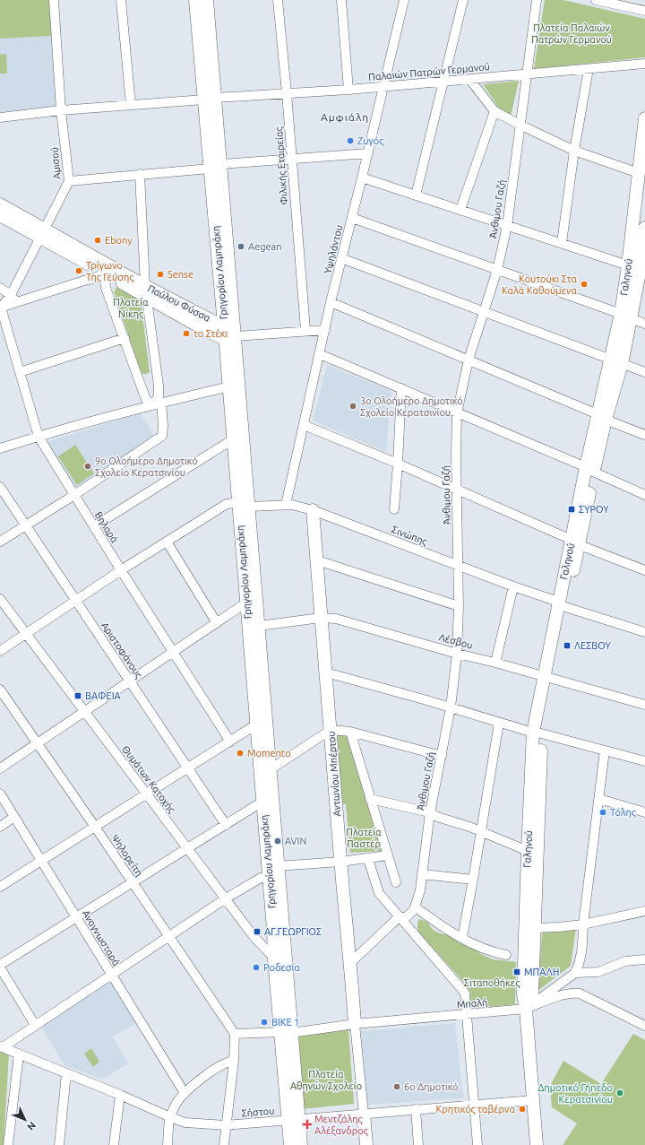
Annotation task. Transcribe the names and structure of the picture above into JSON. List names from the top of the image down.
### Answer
{
  "streets": {
    "street": [
      "Παλαιών Πατρών Γερμανού",
      "Αμισού",
      "Φιλικής Εταιρείας",
      "Άνθιμου Γαζή",
      "Υψηλάντου",
      "Γρηγορίου Λαμπράκη",
      "Γαληνού",
      "Παύλου Φύσσα",
      "Βηλαρά",
      "Σινώπης",
      "Λέσβου",
      "Αριστοφάνους",
      "Αντωνίου Μπέρτου",
      "Θυμάτων Κατοχής",
      "Ψηλορείτη",
      "Αναγνωσταρά",
      "Μπαλή",
      "Σήστου"
    ]
  },
  "crossings": [
    ["Παλαιών Πατρών Γερμανού", "Αμισού"],
    ["Παλαιών Πατρών Γερμανού", "Φιλικής Εταιρείας"],
    ["Παλαιών Πατρών Γερμανού", "Άνθιμου Γαζή"],
    ["Παλαιών Πατρών Γερμανού", "Υψηλάντου"],
    ["Παλαιών Πατρών Γερμανού", "Γρηγορίου Λαμπράκη"],
    ["Αμισού", "Παύλου Φύσσα"],
    ["Αμισού", "Βηλαρά"],
    ["Άνθιμου Γαζή", "Σινώπης"],
    ["Άνθιμου Γαζή", "Λέσβου"],
    ["Υψηλάντου", "Σινώπης"],
    ["Γρηγορίου Λαμπράκη", "Παύλου Φύσσα"],
    ["Γρηγορίου Λαμπράκη", "Σινώπης"],
    ["Γρηγορίου Λαμπράκη", "Λέσβου"],
    ["Γρηγορίου Λαμπράκη", "Θυμάτων Κατοχής"],
    ["Γρηγορίου Λαμπράκη", "Μπαλή"],
    ["Γρηγορίου Λαμπράκη", "Σήστου"],
    ["Γαληνού", "Σινώπης"],
    ["Γαληνού", "Λέσβου"],
    ["Γαληνού", "Μπαλή"],
    ["Γαληνού", "Σήστου"],
    ["Βηλαρά", "Σινώπης"],
    ["Σινώπης", "Αριστοφάνους"],
    ["Σινώπης", "Αντωνίου Μπέρτου"],
    ["Σινώπης", "Θυμάτων Κατοχής"],
    ["Λέσβου", "Αντωνίου Μπέρτου"],
    ["Αντωνίου Μπέρτου", "Μπαλή"],
    ["Αντωνίου Μπέρτου", "Σήστου"],
    ["Ψηλορείτη", "Μπαλή"]
  ],
  "districts": ["Αμφιάλη"],
  "parks": [
    "Πλατεία Παλαιών Πατρών Γερμανού",
    "Πλατεία Νίκης",
    "Πλατεία Παστέρ",
    "Σιταποθήκες",
    "Πλατεία Αθηνών Σχολείο"
  ],
  "places": {
    "other": [
      "Ζυγός",
      "Ebony",
      "Aegean",
      "Τρίγωνο Της Γεύσης",
      "Sense",
      "Κουτούκι Στα Καλά Καθούμενα",
      "το Στέκι",
      "3ο Ολοήμερο Δημοτικό Σχολείο Κερατσινίου",
      "9ο Ολοήμερο Δημοτικό Σχολείο Κερατσινίου",
      "Momento",
      "Τόλης",
      "AVIN",
      "Ροδεσία",
      "BIKE 1",
      "6o Δημοτικό",
      "Δημοτικό Γήπεδο Κερατσινίου",
      "Κρητικός ταβέρνα"
    ],
    "transit": [
      "ΣΥΡΟΥ",
      "ΛΕΣΒΟΥ",
      "ΒΑΦΕΙΑ",
      "ΑΓ.ΓΕΩΡΓΙΟΣ",
      "ΜΠΑΛΗ"
    ],
    "health": ["Μεντζάλης Αλέξανδρος"]
  },
  "north": "bottom right"
}
